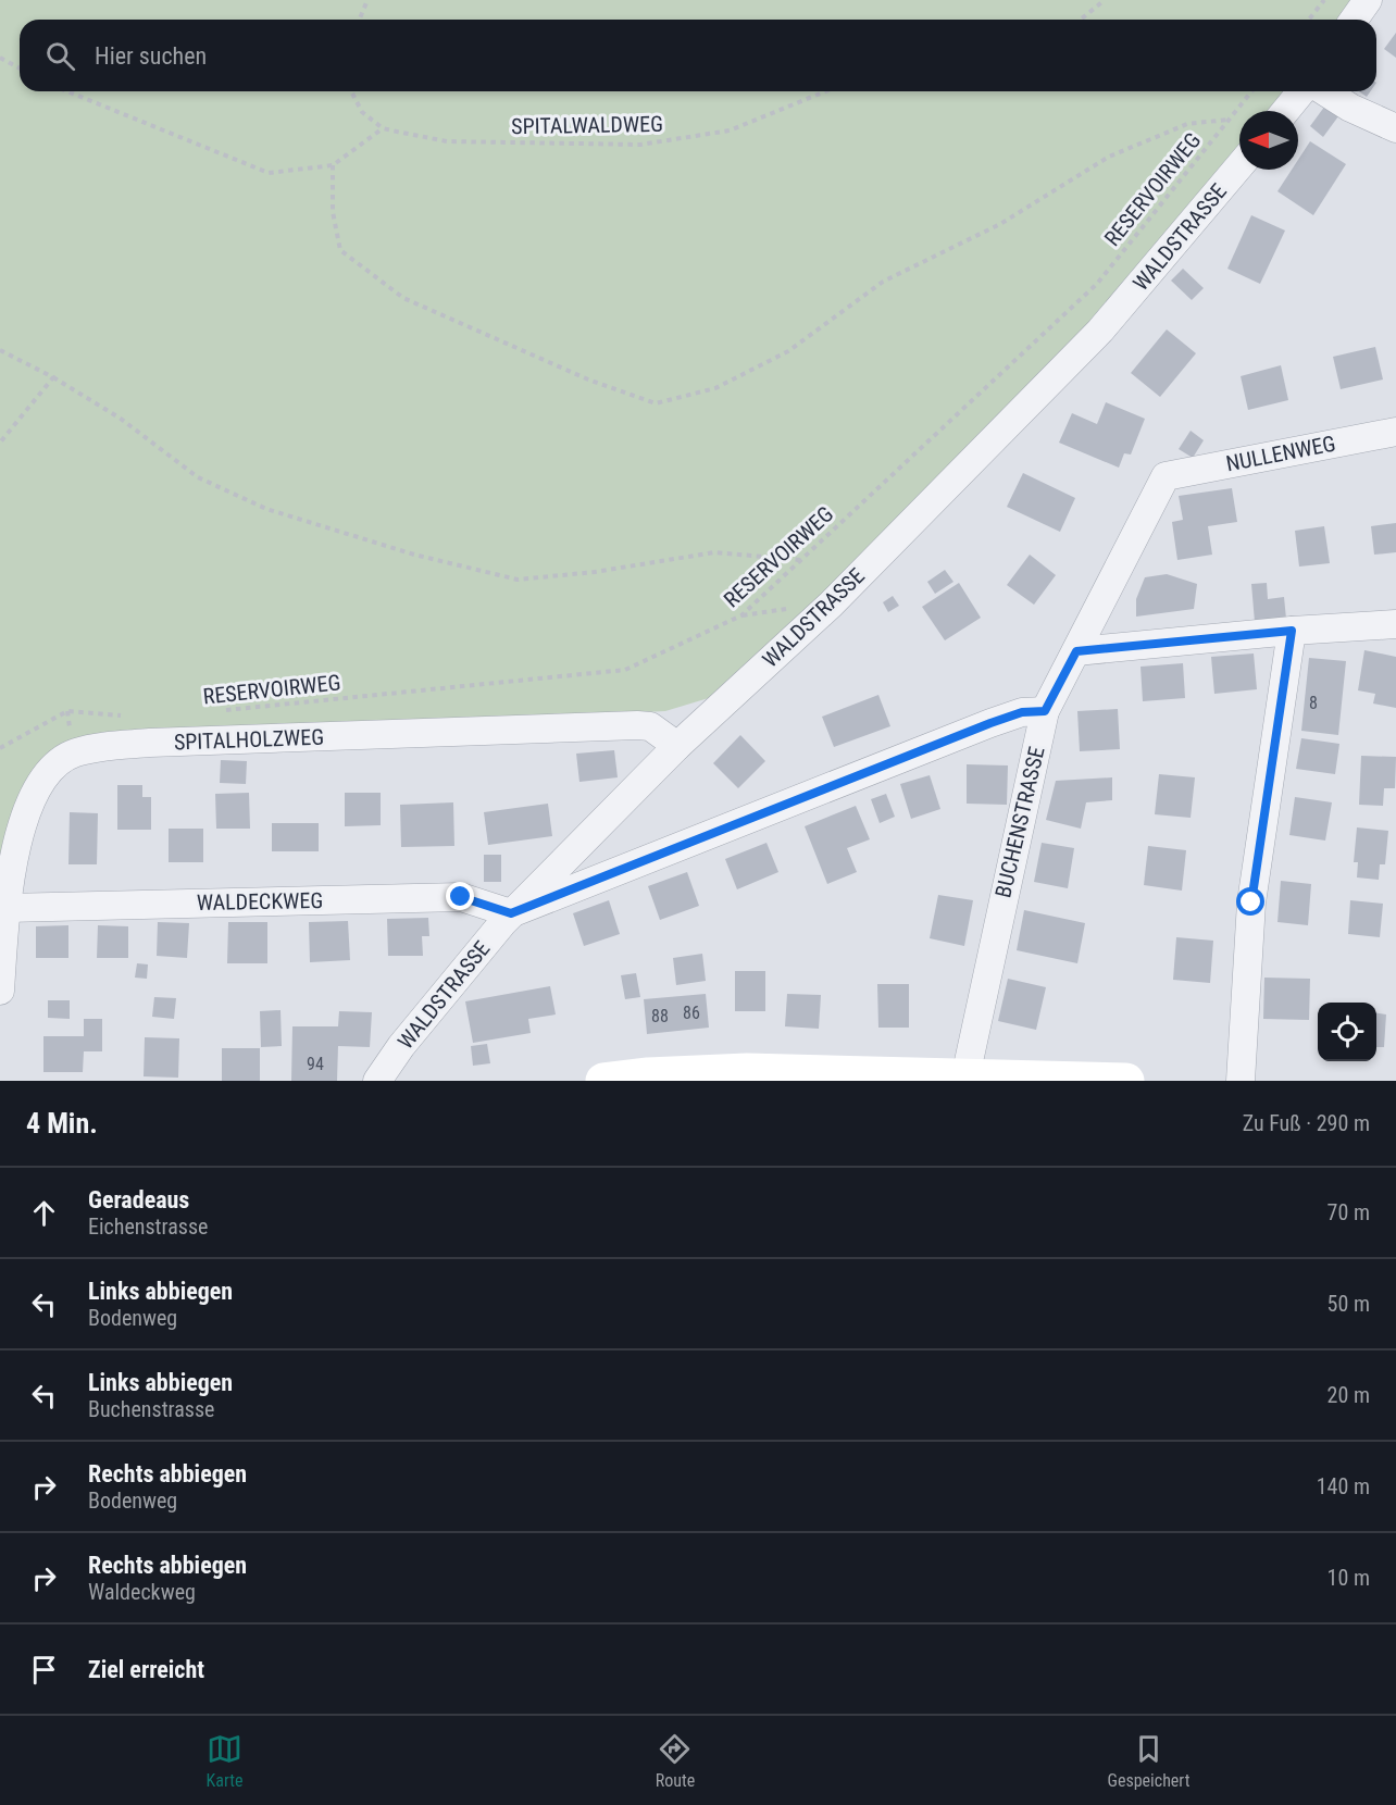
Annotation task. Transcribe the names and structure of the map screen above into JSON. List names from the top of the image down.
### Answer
{
  "streets": {
    "street": [
      "WALDSTRASSE",
      "NULLENWEG",
      "SPITALHOLZWEG",
      "BUCHENSTRASSE",
      "WALDECKWEG"
    ],
    "path": ["SPITALWALDWEG", "RESERVOIRWEG"]
  },
  "crossings": [
    ["WALDSTRASSE", "SPITALHOLZWEG"],
    ["WALDSTRASSE", "WALDECKWEG"],
    ["NULLENWEG", "BUCHENSTRASSE"],
    ["SPITALHOLZWEG", "WALDECKWEG"]
  ],
  "house_numbers": [
    "8",
    "86",
    "88",
    "94"
  ],
  "north": "left",
  "page": {
    "search": "Hier suchen",
    "heading": ["4 Min.", "Zu Fuß · 290 m"],
    "list": [
      ["Geradeaus", "Eichenstrasse", "70 m"],
      ["Links abbiegen", "Bodenweg", "50 m"],
      ["Links abbiegen", "Buchenstrasse", "20 m"],
      ["Rechts abbiegen", "Bodenweg", "140 m"],
      ["Rechts abbiegen", "Waldeckweg", "10 m"],
      "Ziel erreicht"
    ],
    "nav": ["Karte", "Route", "Gespeichert"]
  }
}
